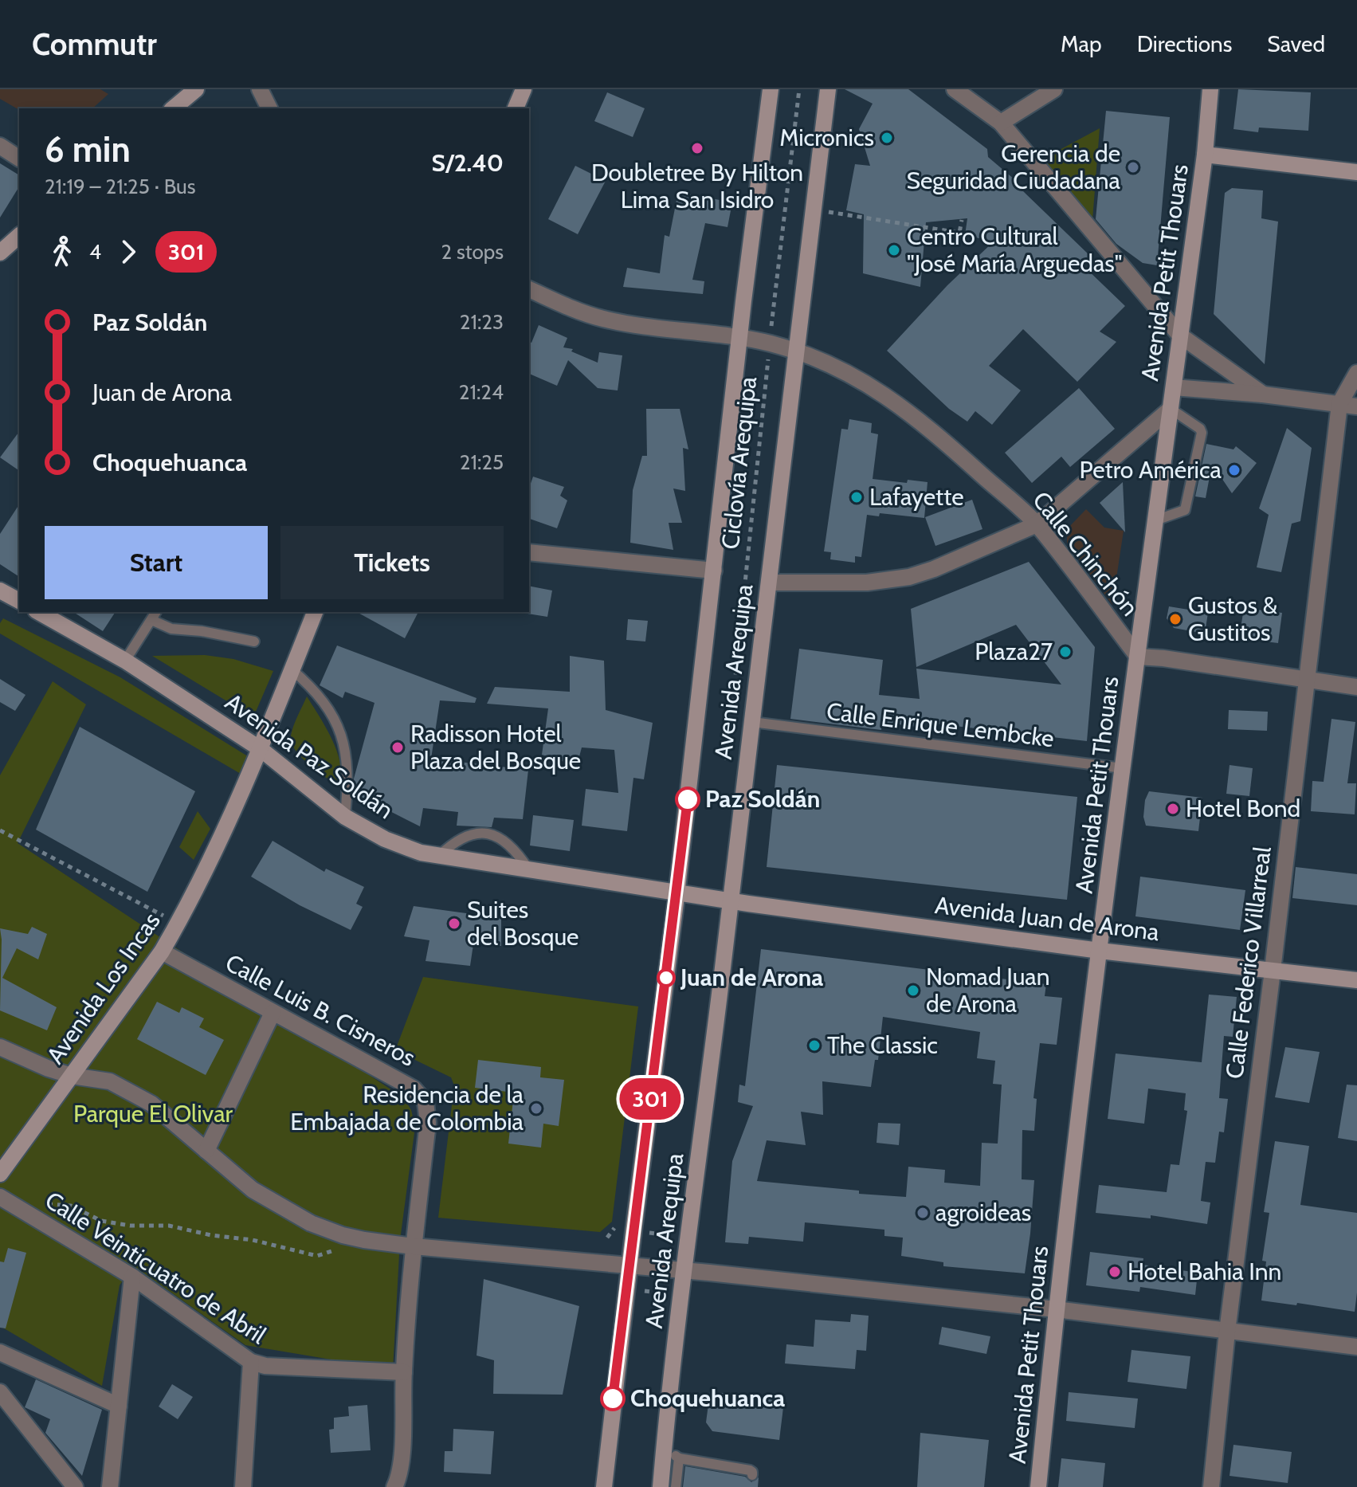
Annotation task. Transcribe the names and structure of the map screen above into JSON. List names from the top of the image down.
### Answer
{
  "streets": {
    "main road": [
      "Avenida Petit Thouars",
      "Avenida Arequipa",
      "Avenida Paz Soldán",
      "Avenida Juan de Arona",
      "Avenida Los Incas"
    ],
    "street": [
      "Calle Chinchón",
      "Calle Federico Villarreal",
      "Calle Luis B. Cisneros",
      "Calle Veinticuatro de Abril"
    ],
    "lane": ["Calle Enrique Lembcke"],
    "path": ["Ciclovía Arequipa"]
  },
  "crossings": [
    ["Avenida Petit Thouars", "Calle Chinchón"],
    ["Avenida Petit Thouars", "Calle Enrique Lembcke"],
    ["Avenida Petit Thouars", "Avenida Juan de Arona"],
    ["Ciclovía Arequipa", "Calle Chinchón"],
    ["Calle Chinchón", "Avenida Arequipa"],
    ["Avenida Arequipa", "Calle Enrique Lembcke"],
    ["Avenida Arequipa", "Avenida Paz Soldán"],
    ["Avenida Arequipa", "Avenida Juan de Arona"],
    ["Avenida Paz Soldán", "Avenida Juan de Arona"],
    ["Avenida Paz Soldán", "Avenida Los Incas"],
    ["Avenida Juan de Arona", "Calle Federico Villarreal"],
    ["Avenida Los Incas", "Calle Luis B. Cisneros"],
    ["Calle Luis B. Cisneros", "Calle Veinticuatro de Abril"]
  ],
  "parks": ["Parque El Olivar"],
  "places": [
    "Micronics",
    "Doubletree By Hilton Lima San Isidro",
    "Gerencia de Seguridad Ciudadana",
    "Centro Cultural \"José María Arguedas\"",
    "Petro América",
    "Lafayette",
    "Gustos & Gustitos",
    "Plaza27",
    "Radisson Hotel Plaza del Bosque",
    "Paz Soldán",
    "Hotel Bond",
    "Suites del Bosque",
    "Juan de Arona",
    "Nomad Juan de Arona",
    "The Classic",
    "Residencia de la Embajada de Colombia",
    "agroideas",
    "Hotel Bahia Inn",
    "Choquehuanca"
  ],
  "lines": ["bus line 301"],
  "page": {
    "header": "Commutr",
    "nav": ["Map", "Directions", "Saved"],
    "on_map": "301",
    "heading": ["6 min", "21:19 – 21:25 · Bus", "S/2.40"],
    "legs": ["4", "301", "2 stops"],
    "list": [
      {
        "name": "Paz Soldán",
        "value": "21:23"
      },
      {
        "name": "Juan de Arona",
        "value": "21:24"
      },
      {
        "name": "Choquehuanca",
        "value": "21:25"
      }
    ],
    "buttons": ["Start", "Tickets"]
  }
}
